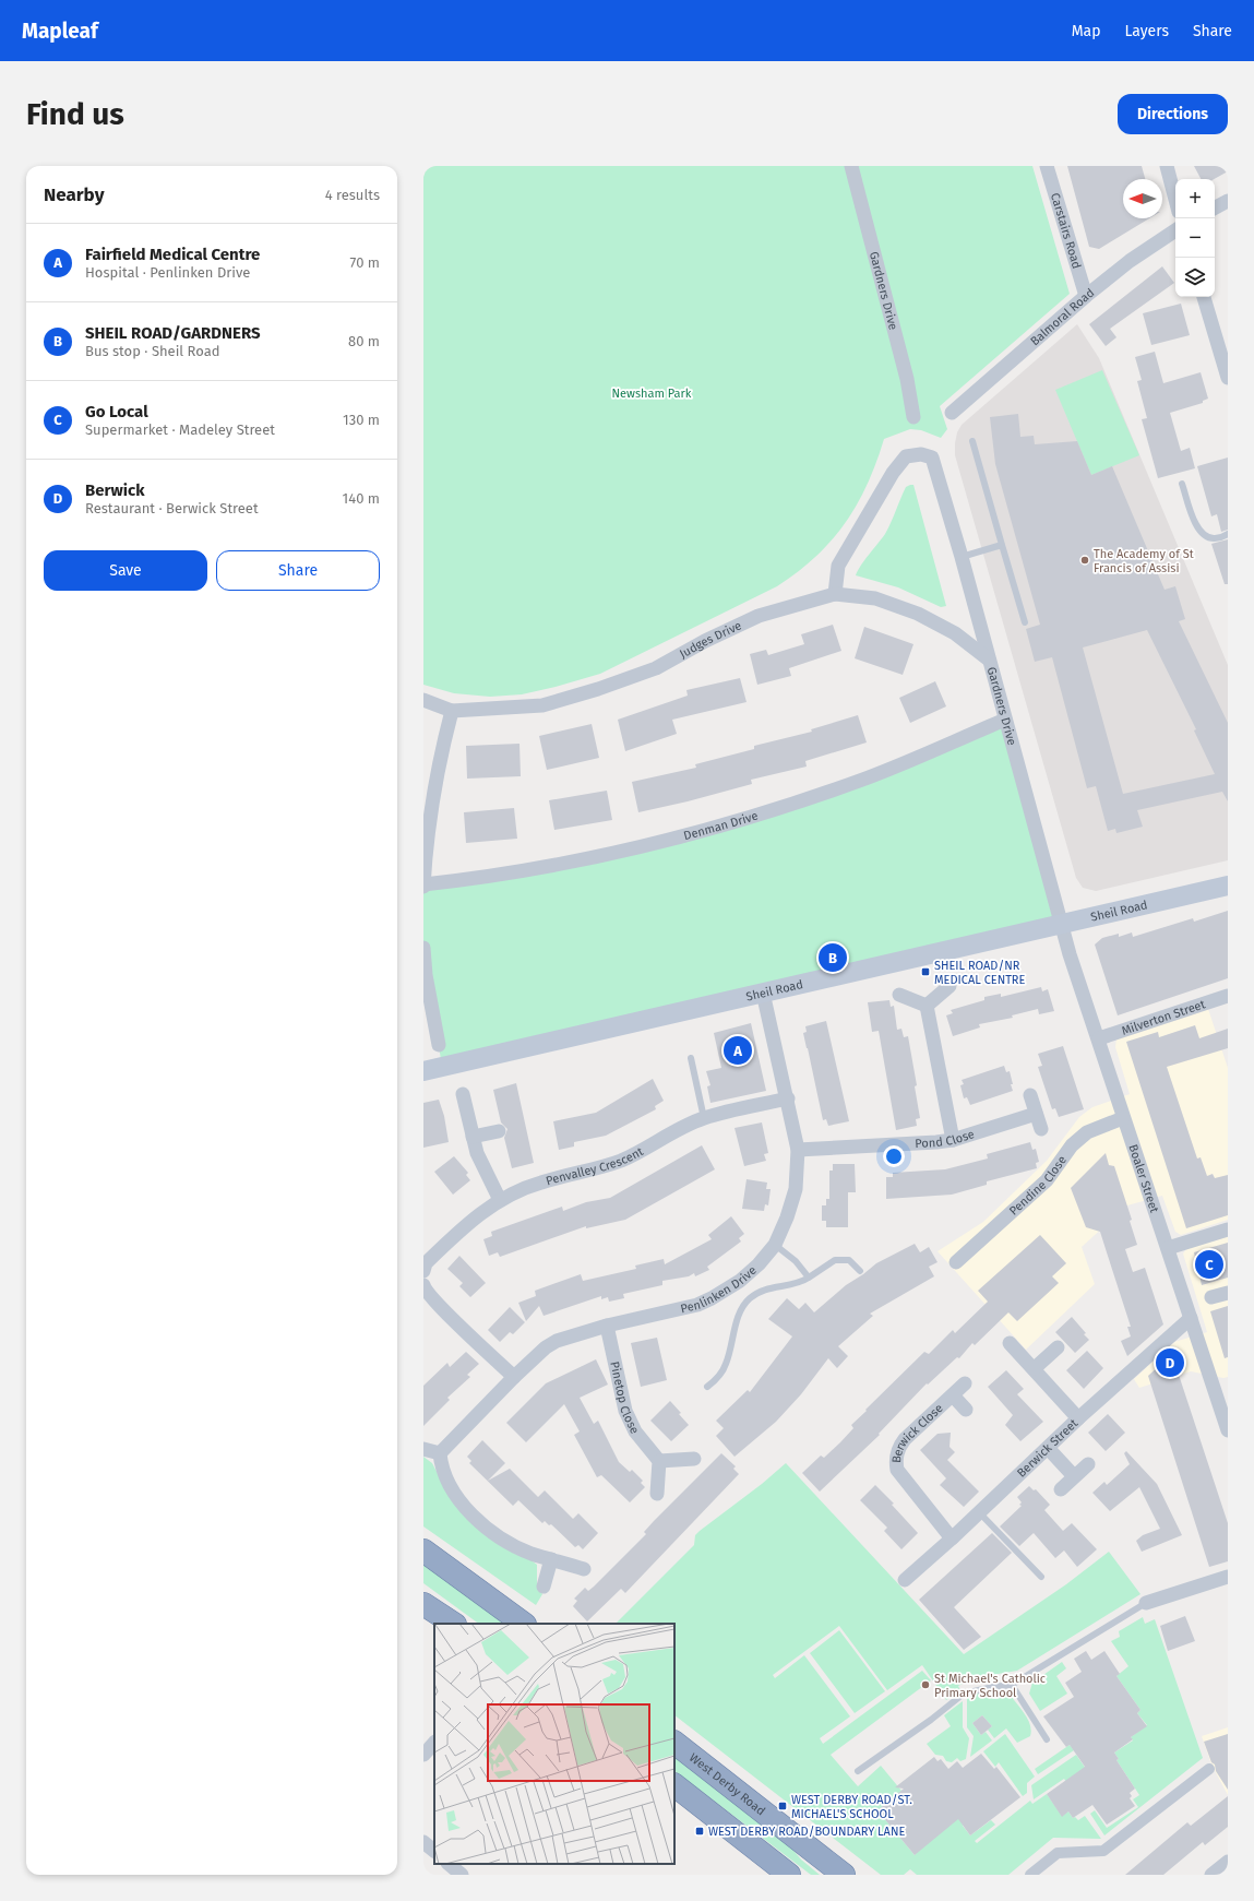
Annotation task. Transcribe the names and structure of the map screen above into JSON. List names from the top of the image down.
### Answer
{
  "streets": {
    "highway": ["West Derby Road"],
    "main road": ["Sheil Road"],
    "street": [
      "Carstairs Road",
      "Gardners Drive",
      "Balmoral Road",
      "Judges Drive",
      "Denman Drive",
      "Milverton Street",
      "Pond Close",
      "Penvalley Crescent",
      "Boaler Street",
      "Pendine Close",
      "Penlinken Drive",
      "Pinetop Close",
      "Berwick Close",
      "Berwick Street"
    ]
  },
  "crossings": [
    ["Carstairs Road", "Balmoral Road"],
    ["Gardners Drive", "Judges Drive"],
    ["Gardners Drive", "Denman Drive"],
    ["Gardners Drive", "Sheil Road"],
    ["Gardners Drive", "Boaler Street"],
    ["Sheil Road", "Boaler Street"],
    ["Sheil Road", "Penlinken Drive"],
    ["Milverton Street", "Boaler Street"],
    ["Pond Close", "Penlinken Drive"],
    ["Penvalley Crescent", "Penlinken Drive"],
    ["Boaler Street", "Pendine Close"],
    ["Boaler Street", "Berwick Street"],
    ["Penlinken Drive", "Pinetop Close"],
    ["Berwick Close", "Berwick Street"]
  ],
  "parks": ["Newsham Park"],
  "places": {
    "other": ["The Academy of St Francis of Assisi", "St Michael's Catholic Primary School"],
    "transit": ["SHEIL ROAD/NR MEDICAL CENTRE", "WEST DERBY ROAD/ST. MICHAEL'S SCHOOL", "WEST DERBY ROAD/BOUNDARY LANE"]
  },
  "north": "left",
  "page": {
    "header": "Mapleaf",
    "nav": ["Map", "Layers", "Share"],
    "buttons": [
      "Directions",
      ["Save", "Share"]
    ],
    "title": "Find us",
    "heading": ["Nearby", "4 results"],
    "map_buttons": ["+", "−"],
    "list": [
      {
        "mark": "A",
        "name": "Fairfield Medical Centre",
        "note": "Hospital · Penlinken Drive",
        "value": "70 m"
      },
      {
        "mark": "B",
        "name": "SHEIL ROAD/GARDNERS",
        "note": "Bus stop · Sheil Road",
        "value": "80 m"
      },
      {
        "mark": "C",
        "name": "Go Local",
        "note": "Supermarket · Madeley Street",
        "value": "130 m"
      },
      {
        "mark": "D",
        "name": "Berwick",
        "note": "Restaurant · Berwick Street",
        "value": "140 m"
      }
    ],
    "pins": [
      "B",
      "A",
      "C",
      "D"
    ]
  }
}
